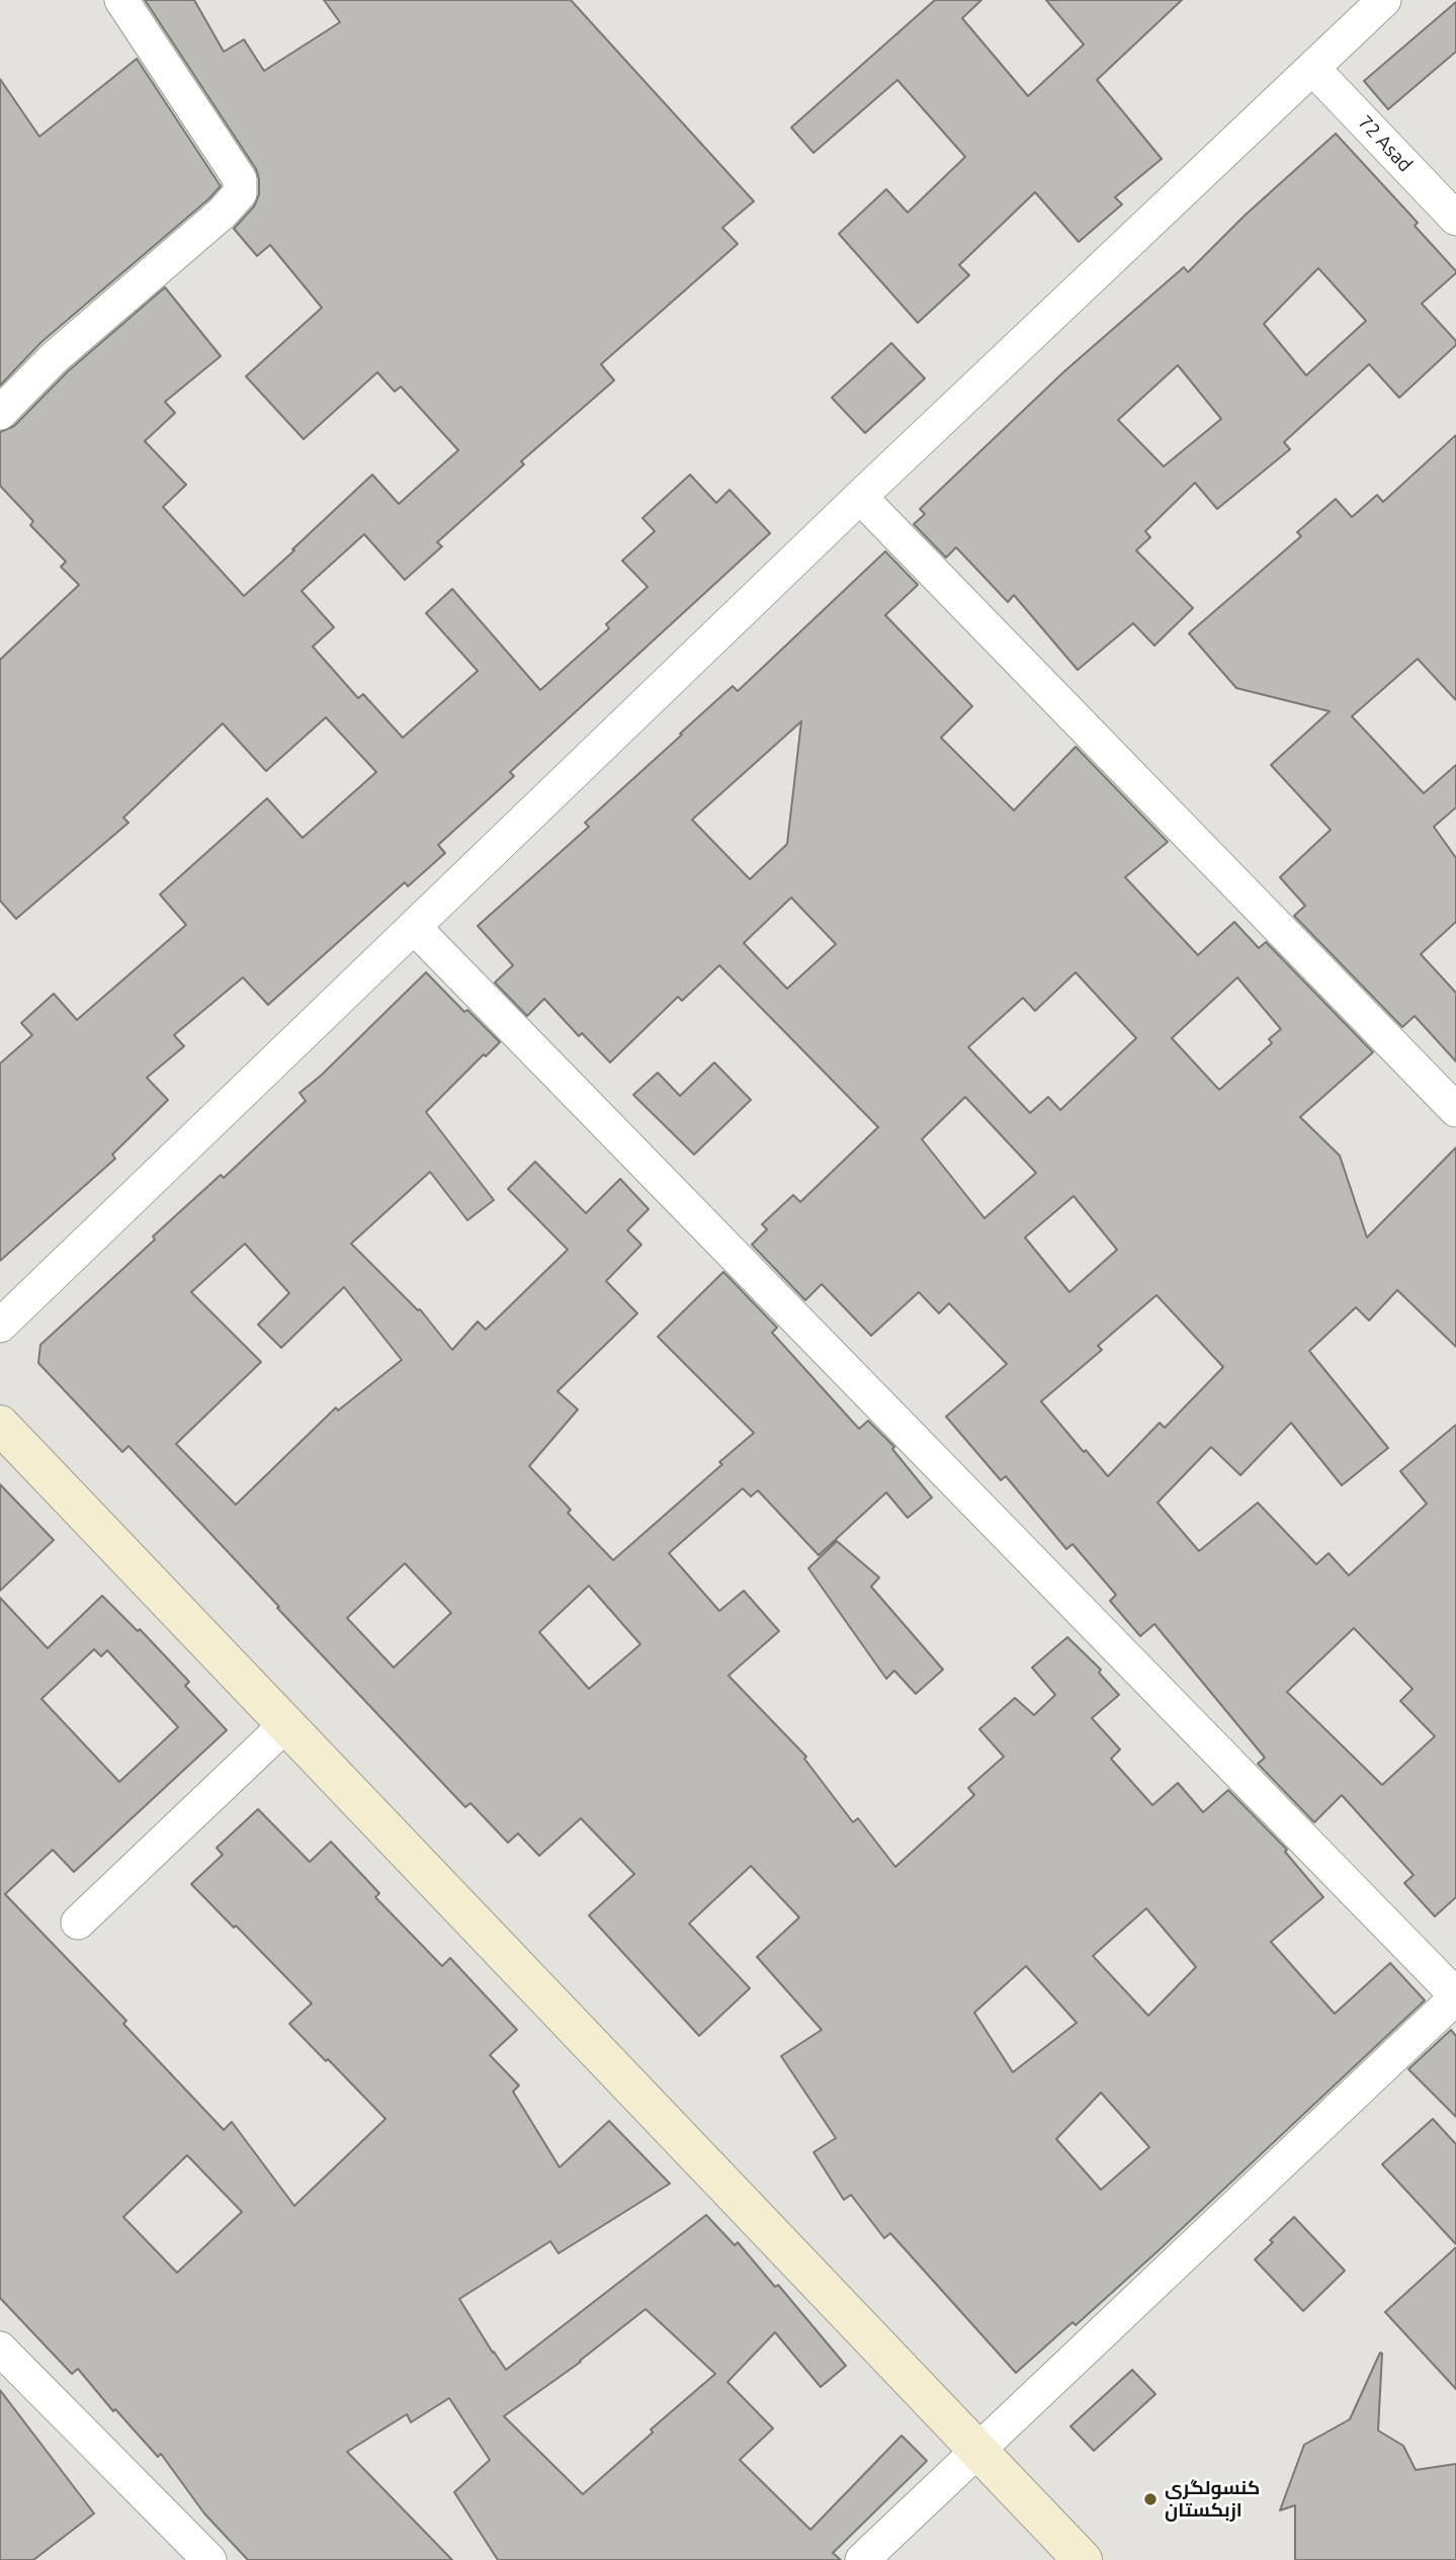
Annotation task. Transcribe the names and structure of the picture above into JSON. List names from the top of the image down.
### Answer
{
  "streets": {
    "street": ["72 Asad"]
  },
  "places": ["کنسولگری ازبکستان"]
}
